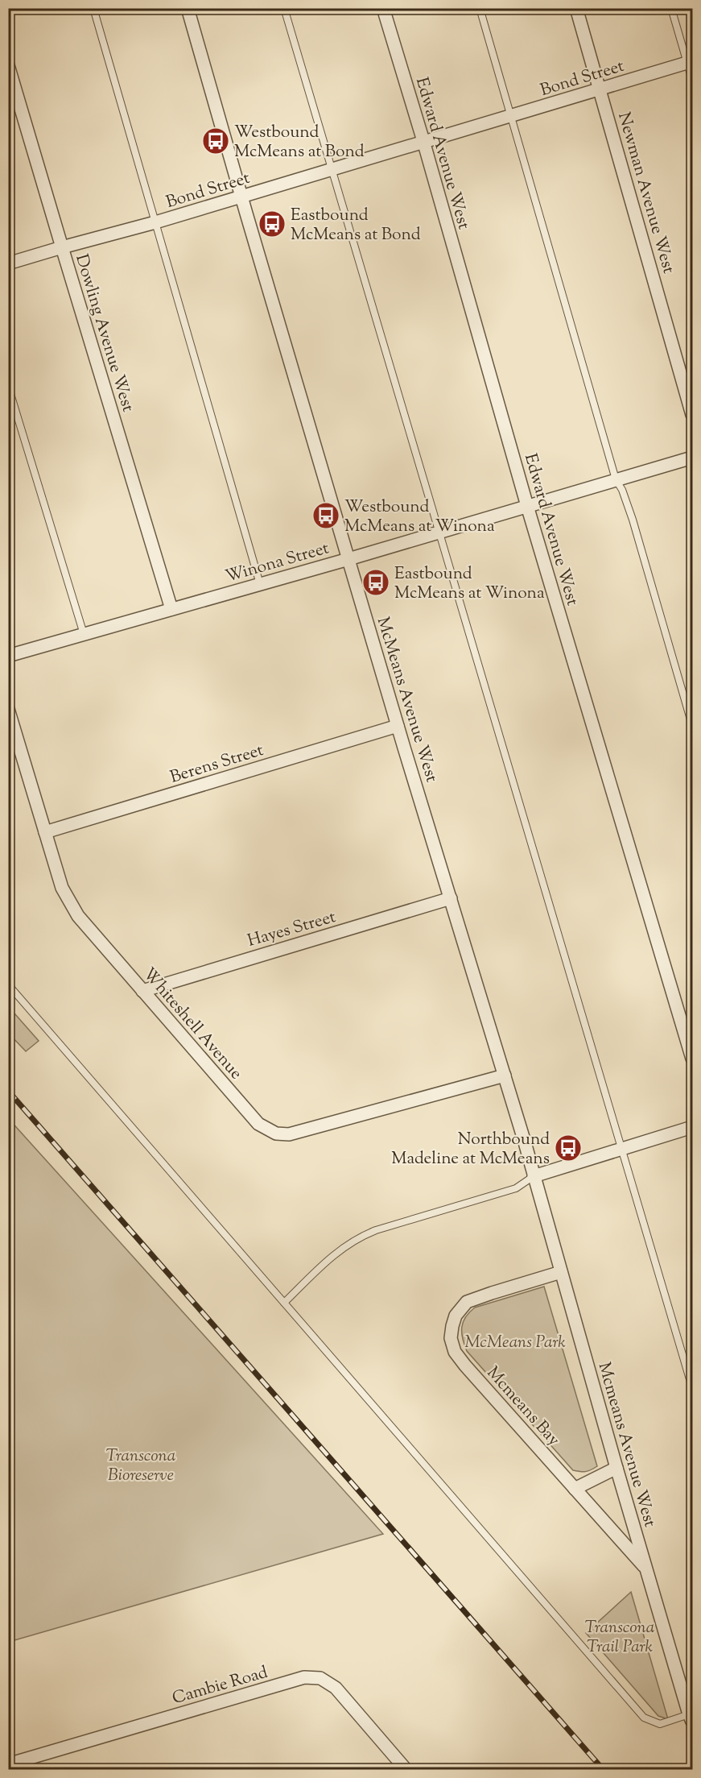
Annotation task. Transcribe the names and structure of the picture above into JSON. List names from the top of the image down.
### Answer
{
  "streets": {
    "street": [
      "Bond Street",
      "Edward Avenue West",
      "Newman Avenue West",
      "Dowling Avenue West",
      "Winona Street",
      "McMeans Avenue West",
      "Berens Street",
      "Hayes Street",
      "Whiteshell Avenue",
      "Mcmeans Bay",
      "Mcmeans Avenue West",
      "Cambie Road"
    ]
  },
  "crossings": [
    ["Bond Street", "Edward Avenue West"],
    ["Bond Street", "Newman Avenue West"],
    ["Bond Street", "Dowling Avenue West"],
    ["Bond Street", "McMeans Avenue West"],
    ["Edward Avenue West", "Winona Street"],
    ["Dowling Avenue West", "Winona Street"],
    ["Winona Street", "McMeans Avenue West"],
    ["McMeans Avenue West", "Berens Street"],
    ["McMeans Avenue West", "Hayes Street"],
    ["McMeans Avenue West", "Whiteshell Avenue"],
    ["McMeans Avenue West", "Mcmeans Avenue West"],
    ["Berens Street", "Whiteshell Avenue"],
    ["Hayes Street", "Whiteshell Avenue"],
    ["Mcmeans Bay", "Mcmeans Avenue West"]
  ],
  "parks": ["McMeans Park", "Transcona Bioreserve", "Transcona Trail Park"],
  "places": {
    "bus stop": [
      "Westbound McMeans at Bond",
      "Eastbound McMeans at Bond",
      "Westbound McMeans at Winona",
      "Eastbound McMeans at Winona",
      "Northbound Madeline at McMeans"
    ]
  }
}
